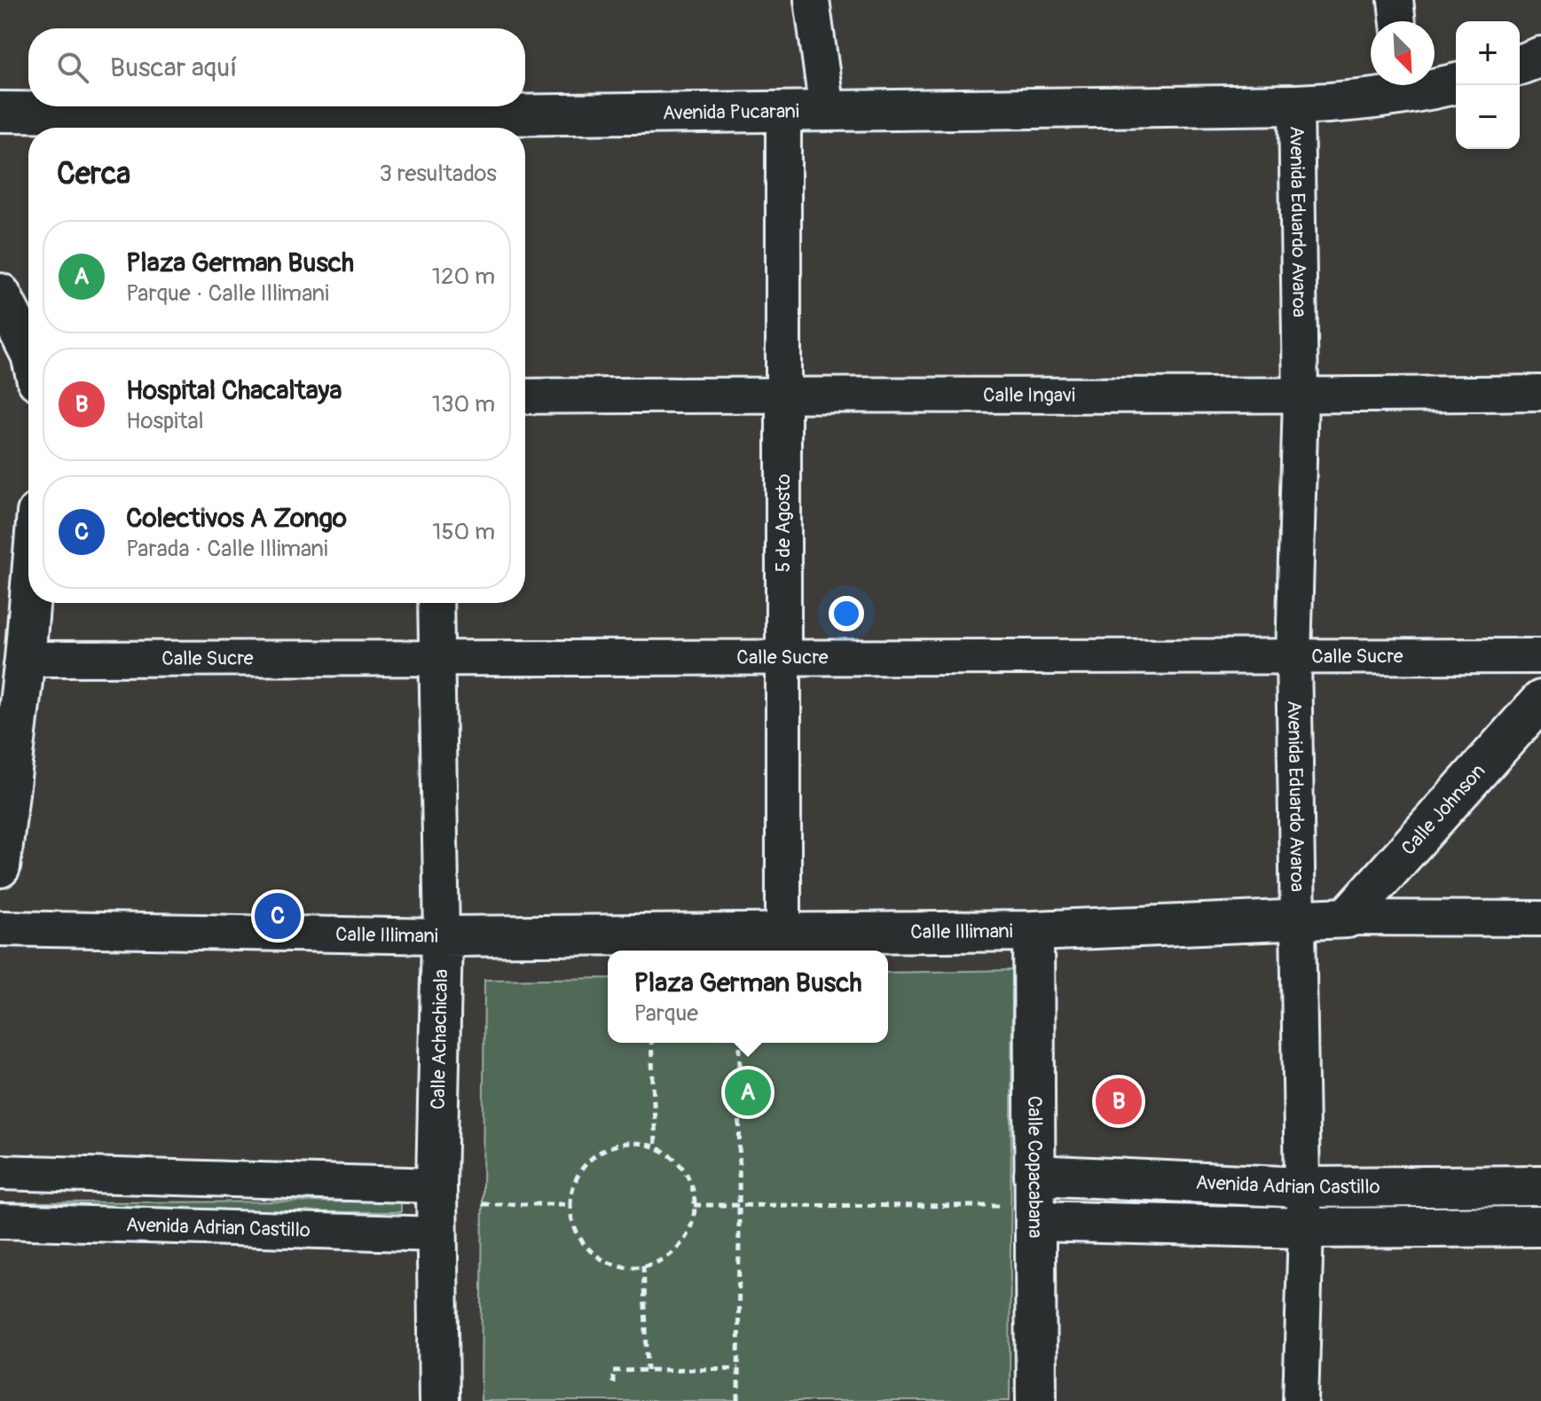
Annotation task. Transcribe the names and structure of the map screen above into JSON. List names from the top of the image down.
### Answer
{
  "streets": {
    "street": [
      "Avenida Pucarani",
      "Avenida Eduardo Avaroa",
      "Calle Ingavi",
      "5 de Agosto",
      "Calle Sucre",
      "Calle Johnson",
      "Calle Illimani",
      "Calle Achachicala",
      "Calle Copacabana",
      "Avenida Adrian Castillo"
    ]
  },
  "crossings": [
    ["Avenida Pucarani", "Avenida Eduardo Avaroa"],
    ["Avenida Pucarani", "5 de Agosto"],
    ["Avenida Eduardo Avaroa", "Calle Ingavi"],
    ["Avenida Eduardo Avaroa", "Calle Sucre"],
    ["Avenida Eduardo Avaroa", "Calle Illimani"],
    ["Avenida Eduardo Avaroa", "Avenida Adrian Castillo"],
    ["Calle Ingavi", "5 de Agosto"],
    ["5 de Agosto", "Calle Sucre"],
    ["5 de Agosto", "Calle Illimani"],
    ["Calle Sucre", "Calle Achachicala"],
    ["Calle Johnson", "Calle Illimani"],
    ["Calle Illimani", "Calle Achachicala"],
    ["Calle Illimani", "Calle Copacabana"],
    ["Calle Achachicala", "Avenida Adrian Castillo"],
    ["Calle Copacabana", "Avenida Adrian Castillo"]
  ],
  "north": "bottom right",
  "page": {
    "map_buttons": ["+", "−"],
    "search": "Buscar aquí",
    "heading": ["Cerca", "3 resultados"],
    "list": [
      {
        "mark": "A",
        "name": "Plaza German Busch",
        "note": "Parque · Calle Illimani",
        "value": "120 m"
      },
      {
        "mark": "B",
        "name": "Hospital Chacaltaya",
        "note": "Hospital",
        "value": "130 m"
      },
      {
        "mark": "C",
        "name": "Colectivos A Zongo",
        "note": "Parada · Calle Illimani",
        "value": "150 m"
      }
    ],
    "pins": ["C", "A", "B"],
    "popup": ["Plaza German Busch", "Parque"]
  }
}
